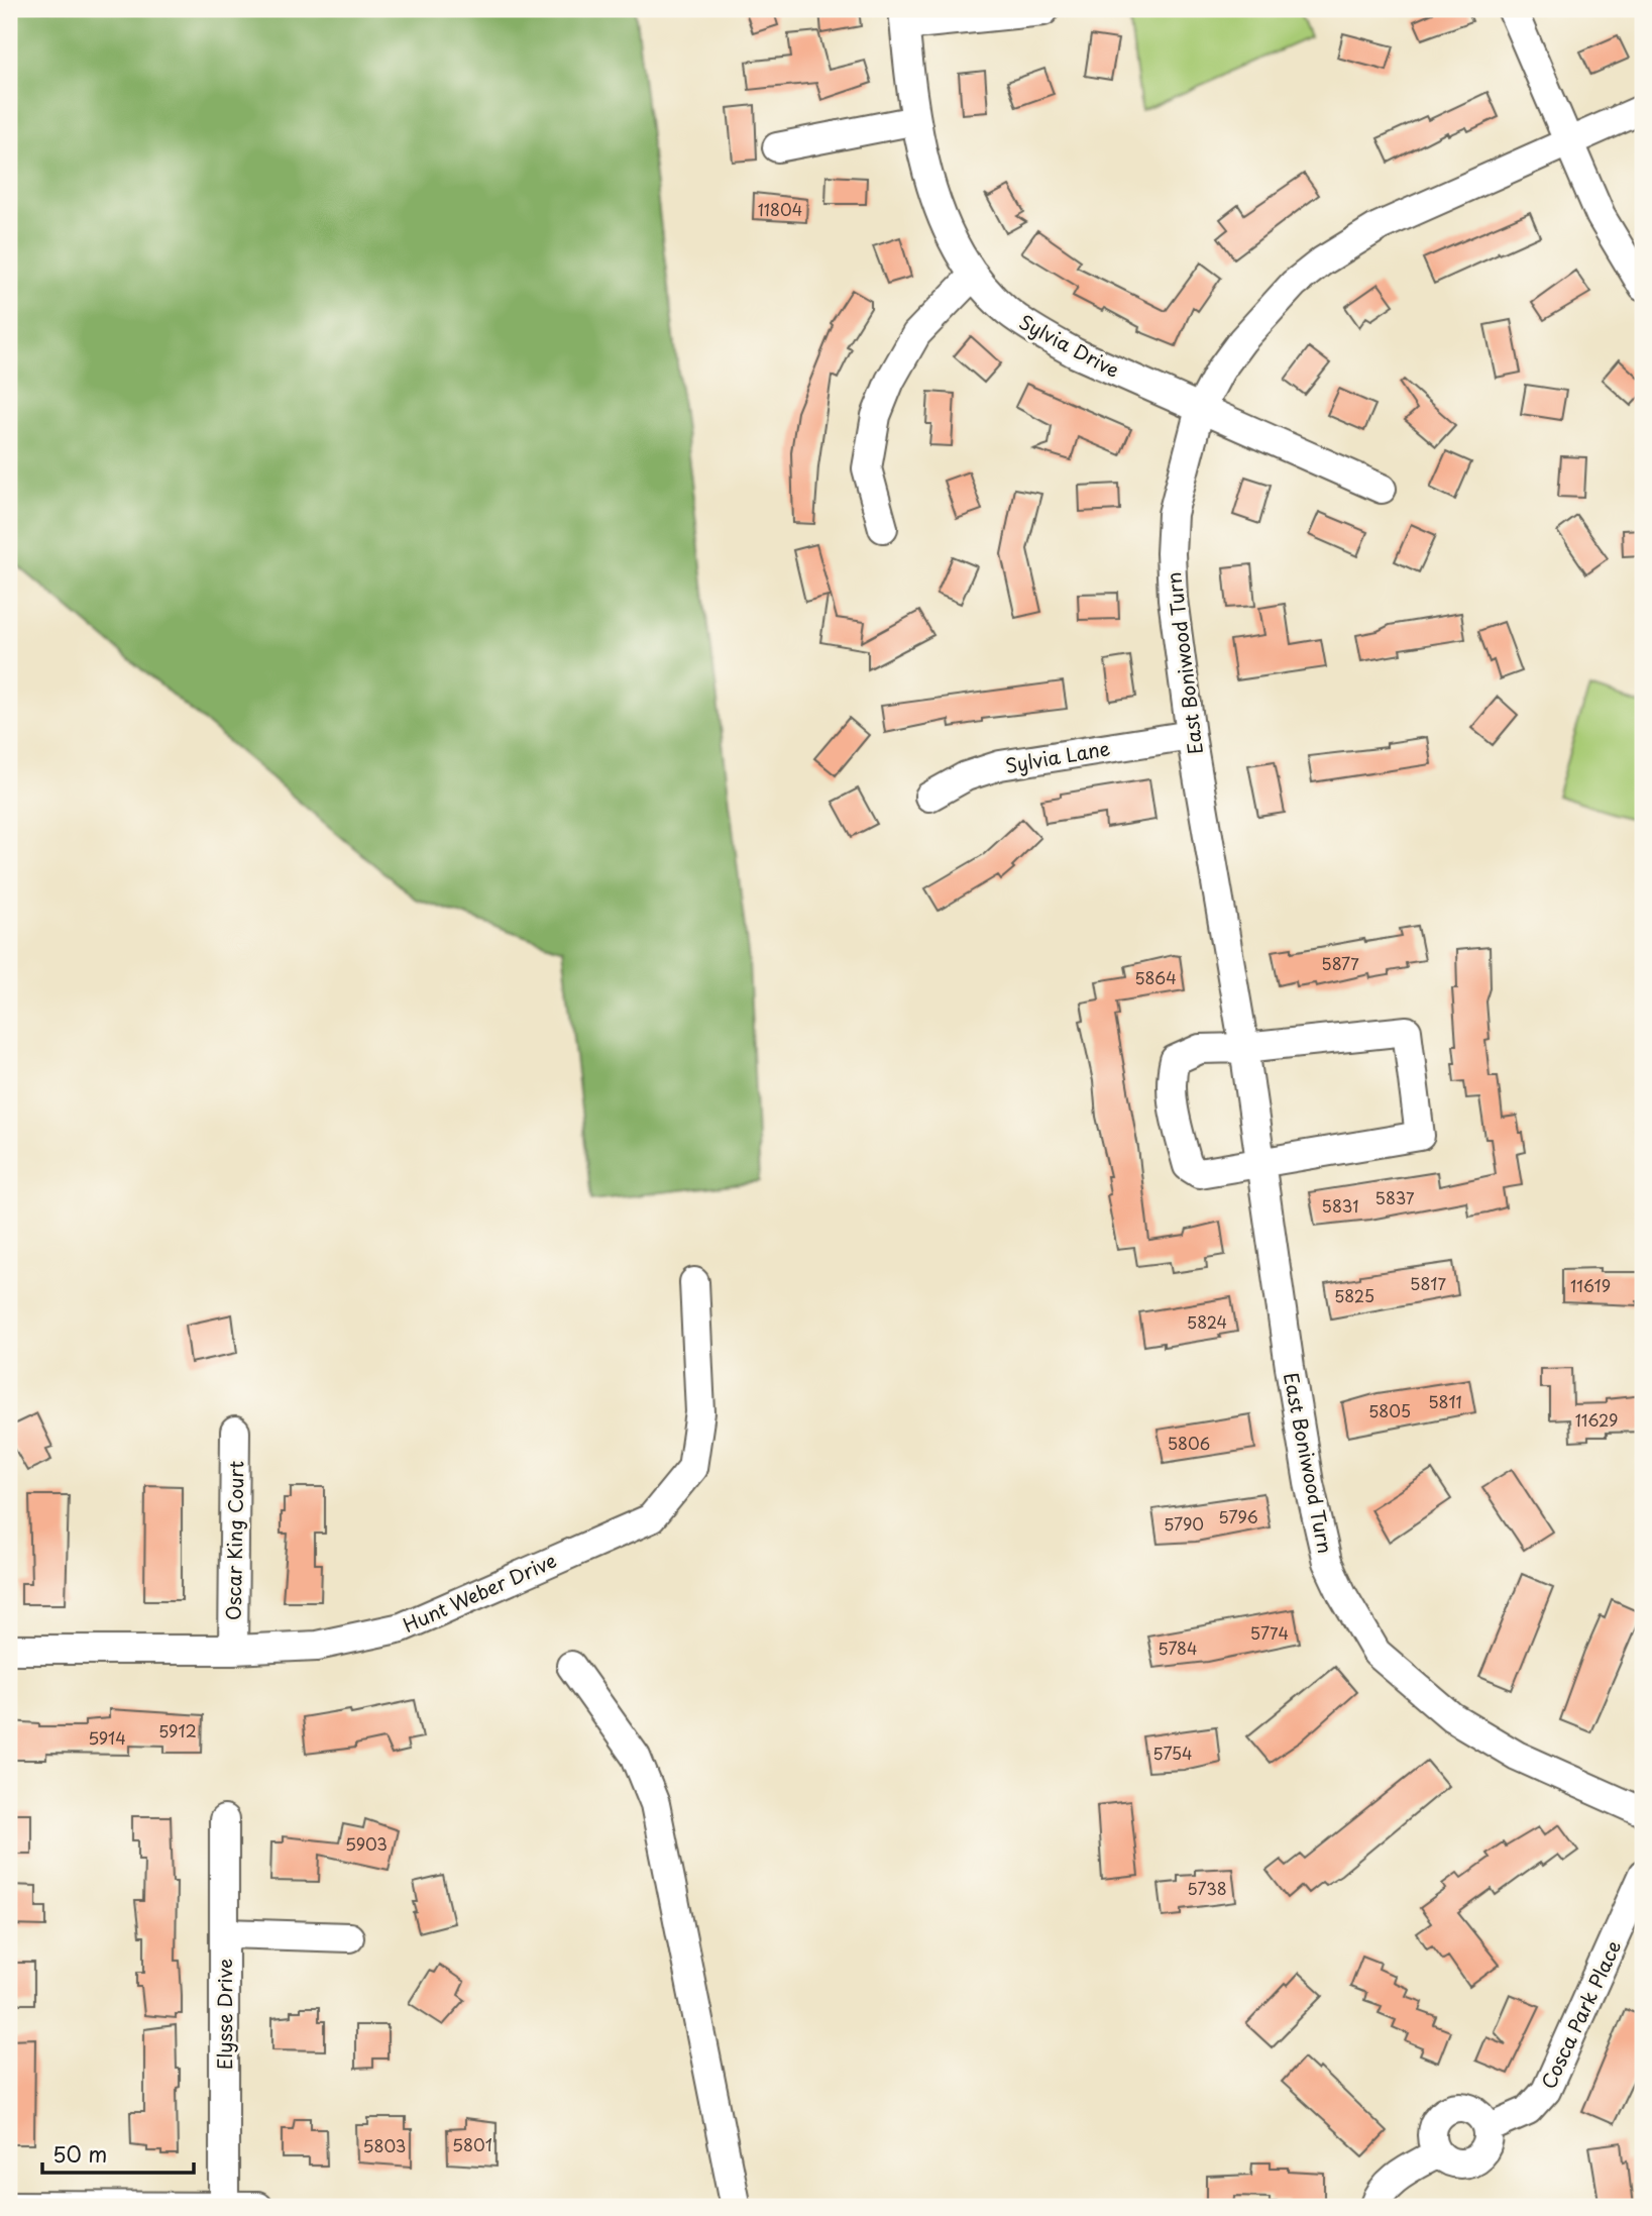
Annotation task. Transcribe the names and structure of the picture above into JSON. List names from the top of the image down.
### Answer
{
  "streets": {
    "street": [
      "Sylvia Drive",
      "East Boniwood Turn",
      "Sylvia Lane",
      "Oscar King Court",
      "Hunt Weber Drive",
      "Elysse Drive",
      "Cosca Park Place"
    ]
  },
  "crossings": [
    ["Sylvia Drive", "East Boniwood Turn"],
    ["East Boniwood Turn", "Sylvia Lane"],
    ["Oscar King Court", "Hunt Weber Drive"]
  ],
  "house_numbers": [
    "11804",
    "5877",
    "5864",
    "5837",
    "5831",
    "5817",
    "11619",
    "5825",
    "5824",
    "5811",
    "5805",
    "11629",
    "5806",
    "5796",
    "5790",
    "5774",
    "5784",
    "5912",
    "5914",
    "5754",
    "5903",
    "5738",
    "5801",
    "5803"
  ],
  "scale_bar": "50 m"
}
